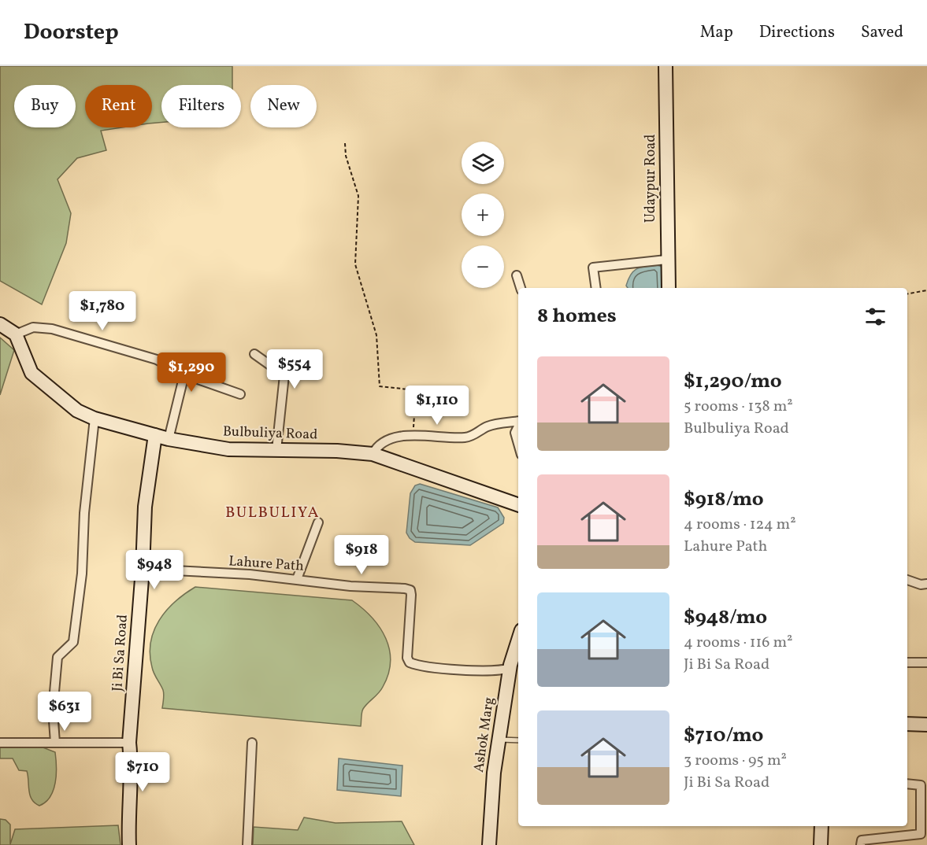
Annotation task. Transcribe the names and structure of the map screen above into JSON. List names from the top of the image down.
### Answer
{
  "streets": {
    "street": [
      "Udaypur Road",
      "Bulbuliya Road",
      "Lahure Path",
      "Ji Bi Sa Road",
      "Ashok Marg"
    ]
  },
  "crossings": [
    ["Bulbuliya Road", "Ji Bi Sa Road"],
    ["Lahure Path", "Ji Bi Sa Road"],
    ["Lahure Path", "Ashok Marg"]
  ],
  "districts": ["BULBULIYA"],
  "page": {
    "header": "Doorstep",
    "nav": ["Map", "Directions", "Saved"],
    "chip": [
      "Buy",
      "Rent",
      "Filters",
      "New"
    ],
    "map_buttons": ["+", "−"],
    "heading": "8 homes",
    "price": [
      "$1,780",
      "$554",
      "$1,290",
      "$1,110",
      "$918",
      "$948",
      "$631",
      "$710"
    ],
    "list": [
      {
        "name": "$1,290/mo",
        "note": "5 rooms · 138 m² · Bulbuliya Road"
      },
      {
        "name": "$918/mo",
        "note": "4 rooms · 124 m² · Lahure Path"
      },
      {
        "name": "$948/mo",
        "note": "4 rooms · 116 m² · Ji Bi Sa Road"
      },
      {
        "name": "$710/mo",
        "note": "3 rooms · 95 m² · Ji Bi Sa Road"
      }
    ]
  }
}
